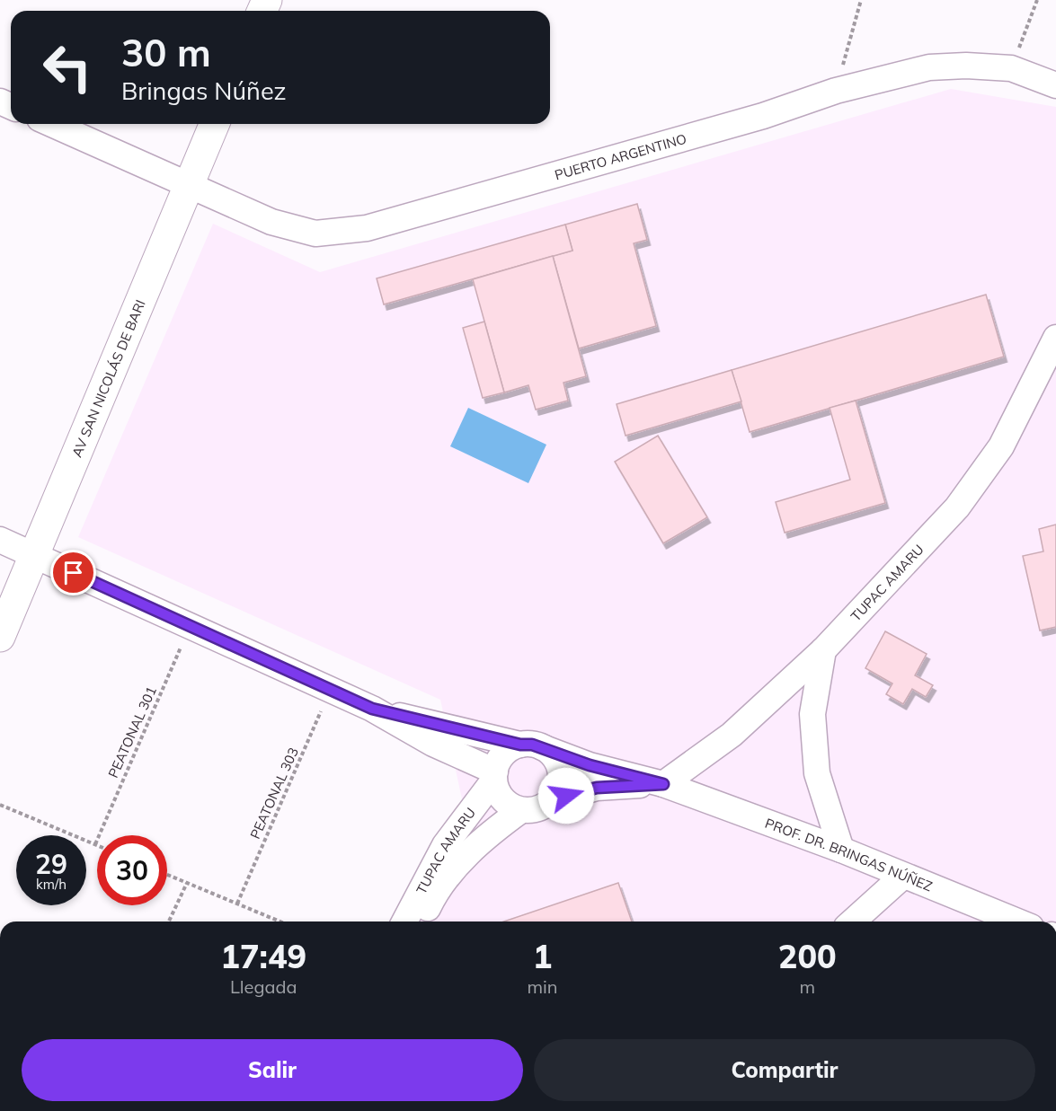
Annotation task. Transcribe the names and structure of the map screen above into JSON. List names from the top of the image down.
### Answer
{
  "streets": {
    "street": [
      "PUERTO ARGENTINO",
      "AV SAN NICOLÁS DE BARI",
      "TUPAC AMARU",
      "PROF. DR. BRINGAS NÚÑEZ"
    ],
    "path": ["PEATONAL 301", "PEATONAL 303"]
  },
  "crossings": [
    ["PUERTO ARGENTINO", "AV SAN NICOLÁS DE BARI"],
    ["TUPAC AMARU", "PROF. DR. BRINGAS NÚÑEZ"]
  ],
  "page": {
    "turn": ["30 m", "Bringas Núñez"],
    "speed": "29 km/h",
    "limit": "30",
    "eta": [
      "17:49",
      "Llegada",
      "1",
      "min",
      "200",
      "m"
    ],
    "buttons": ["Salir", "Compartir"]
  }
}
